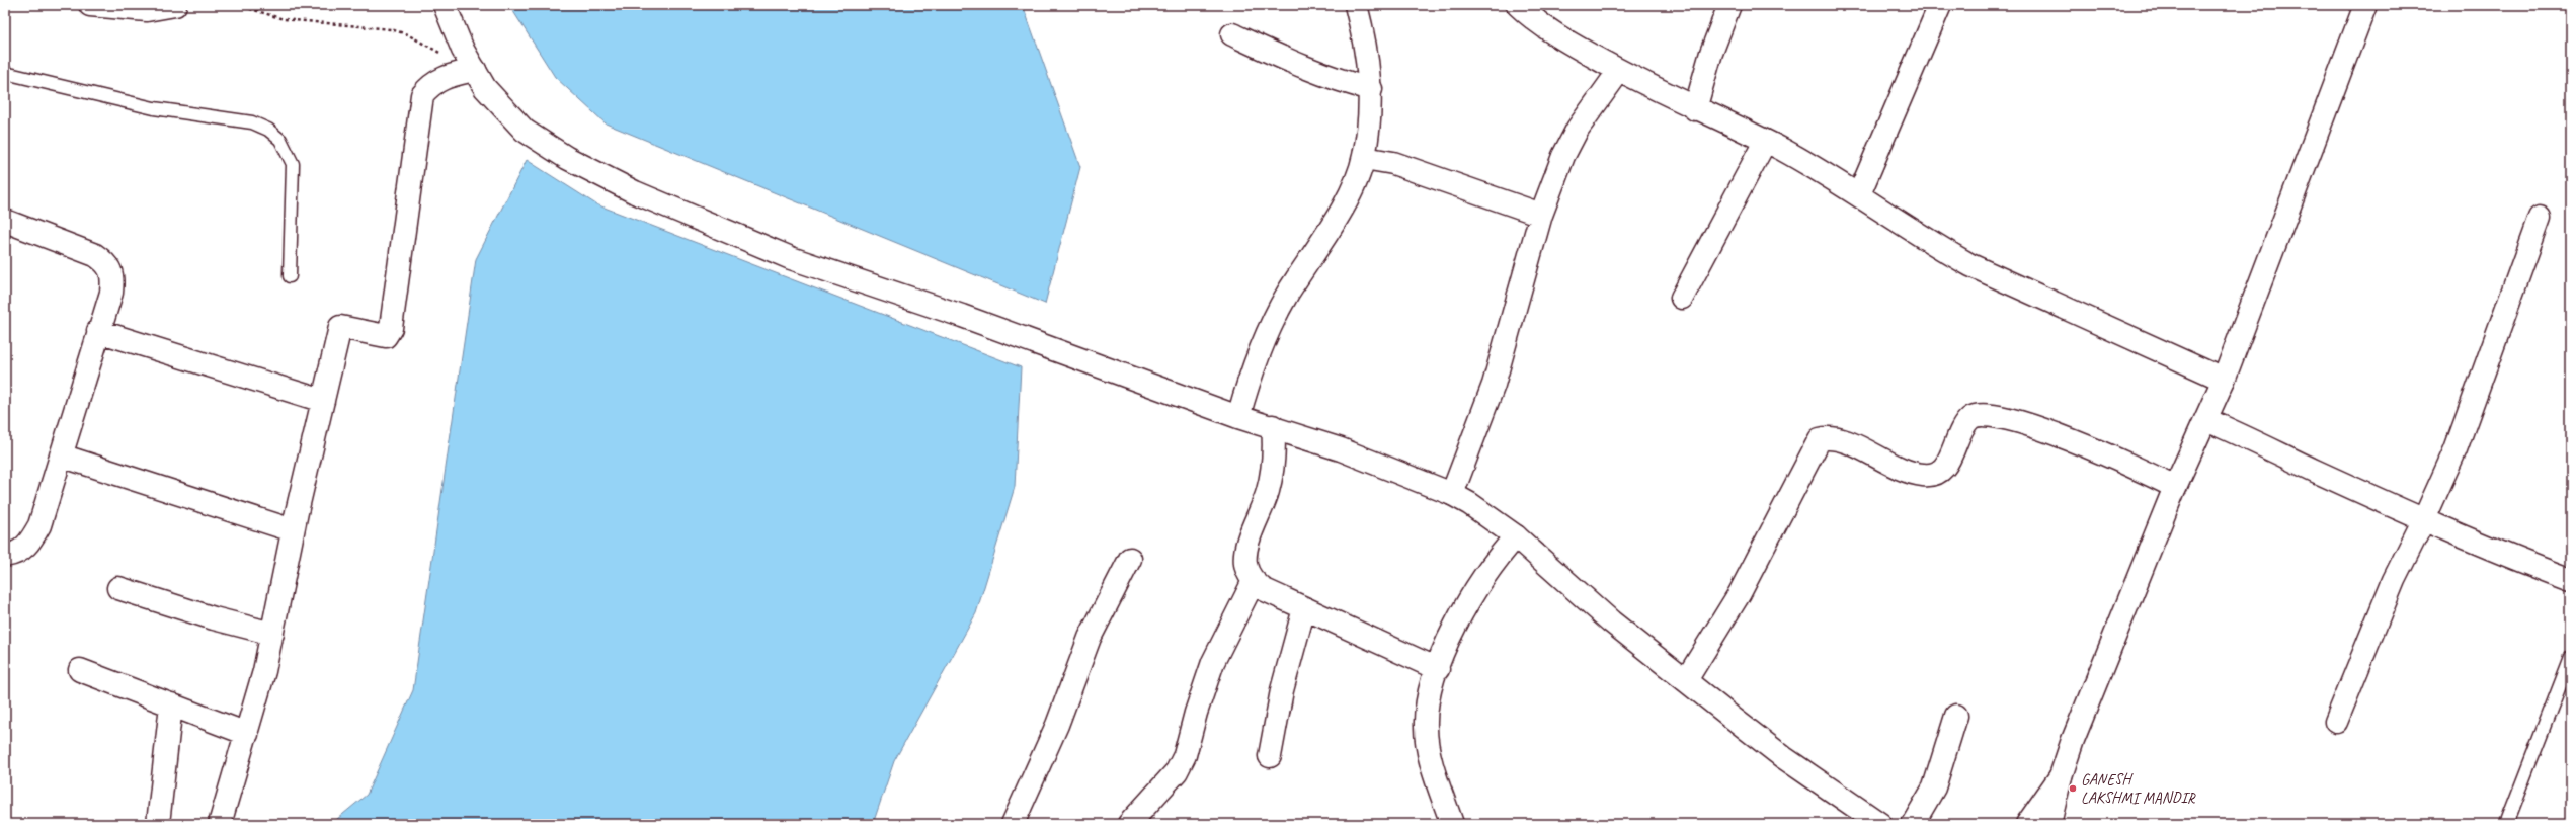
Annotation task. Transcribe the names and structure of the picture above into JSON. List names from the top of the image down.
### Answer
{
  "places": ["GANESH LAKSHMI MANDIR"]
}
